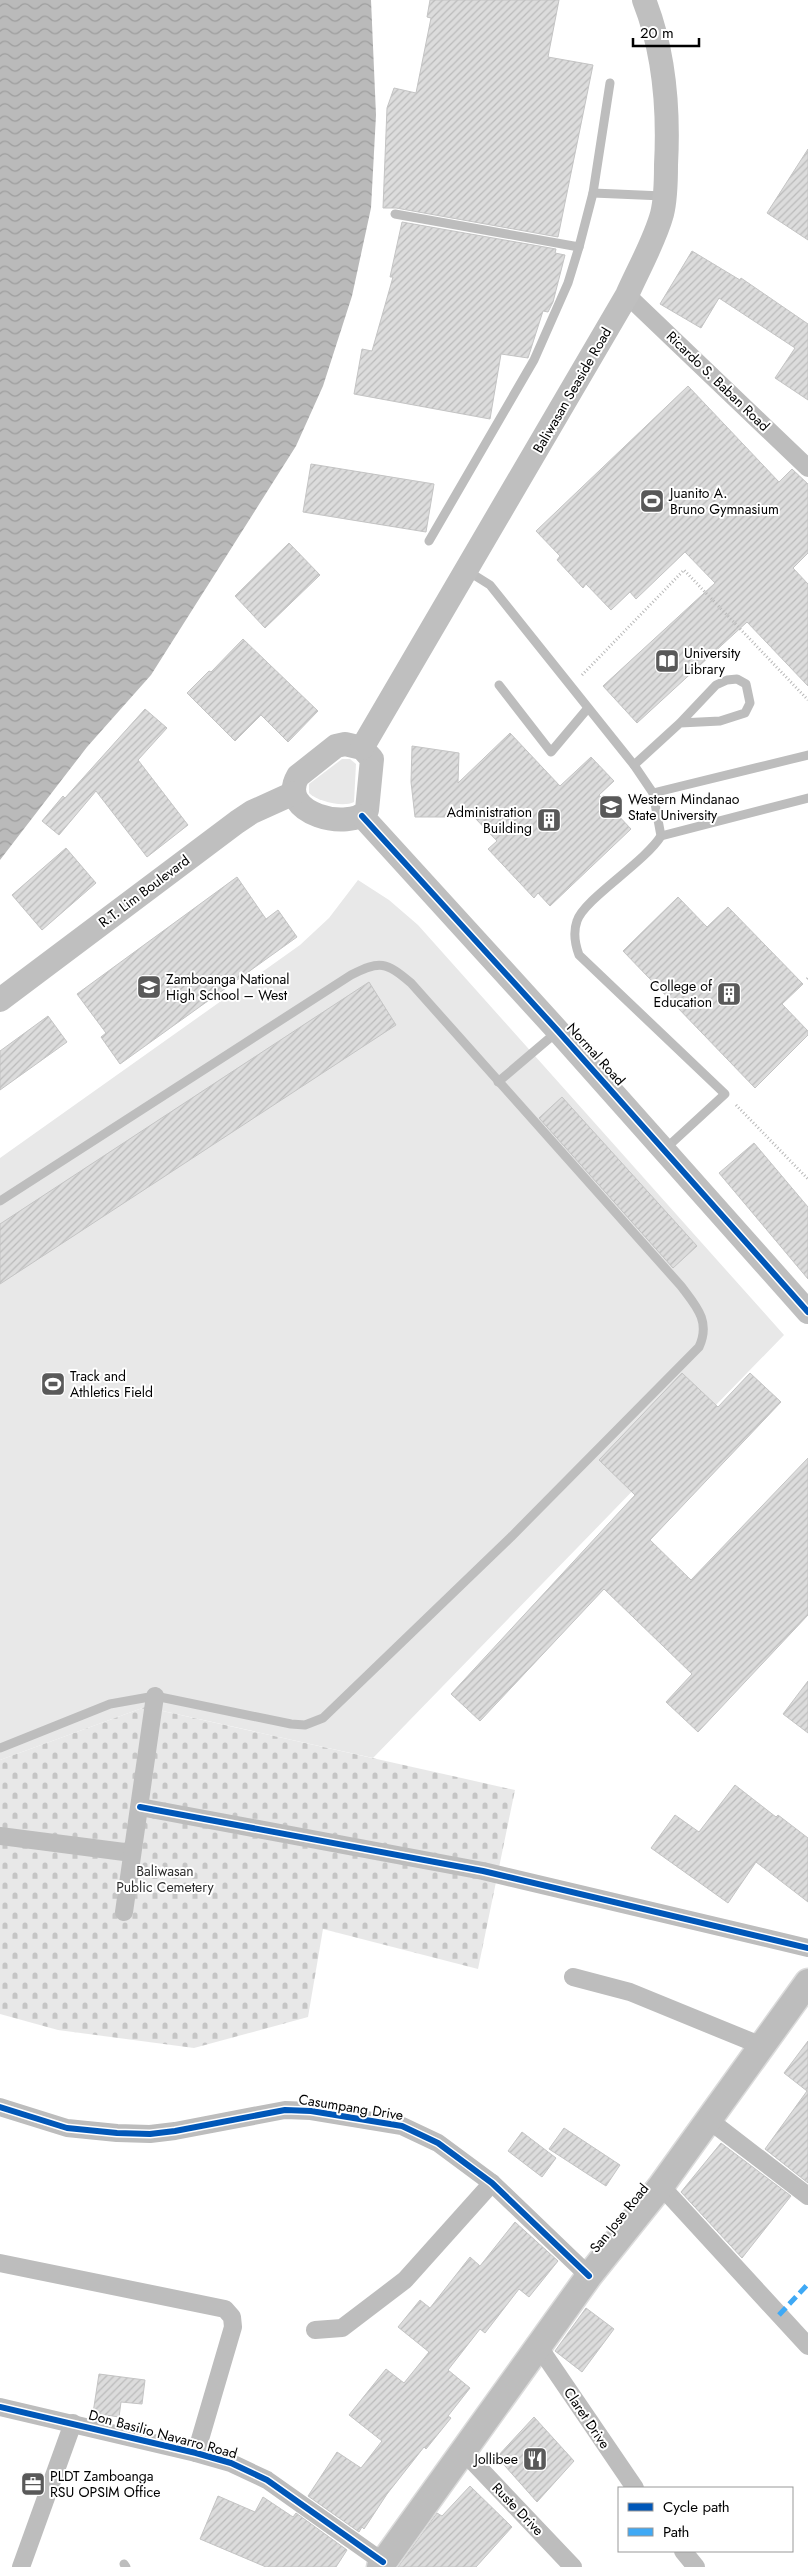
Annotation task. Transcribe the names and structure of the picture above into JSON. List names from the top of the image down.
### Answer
{
  "streets": {
    "main road": [
      "Baliwasan Seaside Road",
      "R.T. Lim Boulevard",
      "Normal Road",
      "San Jose Road"
    ],
    "street": [
      "Ricardo S. Baban Road",
      "Casumpang Drive",
      "Claret Drive",
      "Don Basilio Navarro Road",
      "Ruste Drive"
    ]
  },
  "crossings": [
    ["Ricardo S. Baban Road", "Baliwasan Seaside Road"],
    ["Baliwasan Seaside Road", "R.T. Lim Boulevard"],
    ["Baliwasan Seaside Road", "Normal Road"],
    ["R.T. Lim Boulevard", "Normal Road"],
    ["Casumpang Drive", "San Jose Road"],
    ["San Jose Road", "Claret Drive"],
    ["San Jose Road", "Don Basilio Navarro Road"],
    ["San Jose Road", "Ruste Drive"]
  ],
  "parks": ["Baliwasan Public Cemetery"],
  "places": {
    "sports": ["Juanito A. Bruno Gymnasium", "Track and Athletics Field"],
    "library": ["University Library"],
    "school or university": ["Western Mindanao State University", "Zamboanga National High School – West"],
    "building": ["Administration Building", "College of Education"],
    "restaurant": ["Jollibee"],
    "office": ["PLDT Zamboanga RSU OPSIM Office"]
  },
  "legend": ["Cycle path", "Path"],
  "scale_bar": "20 m"
}
